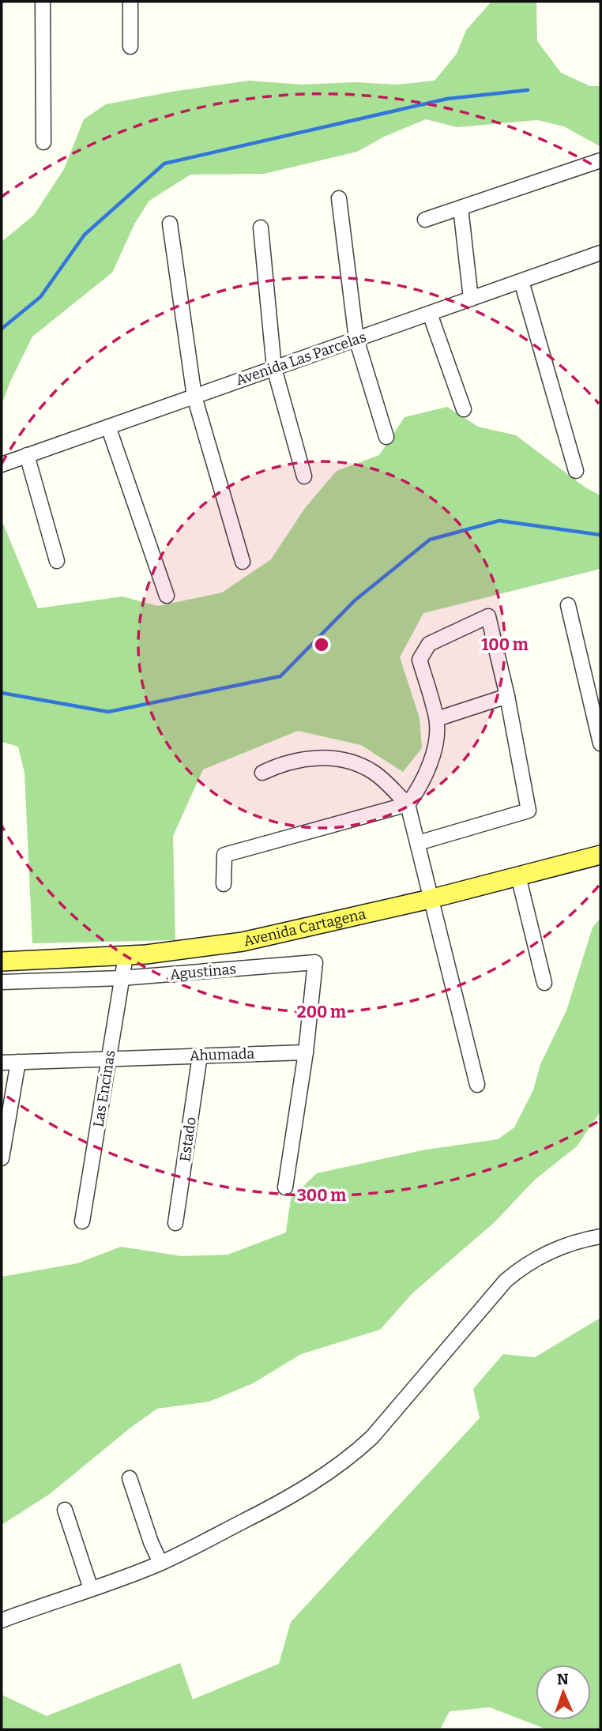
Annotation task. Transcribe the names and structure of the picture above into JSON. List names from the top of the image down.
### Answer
{
  "streets": {
    "main road": ["Avenida Cartagena"],
    "street": [
      "Avenida Las Parcelas",
      "Agustinas",
      "Ahumada",
      "Las Encinas",
      "Estado"
    ]
  },
  "crossings": [
    ["Avenida Cartagena", "Las Encinas"],
    ["Agustinas", "Ahumada"],
    ["Agustinas", "Las Encinas"],
    ["Ahumada", "Las Encinas"],
    ["Ahumada", "Estado"]
  ],
  "north": "top",
  "rings": ["100 m", "200 m", "300 m"]
}
